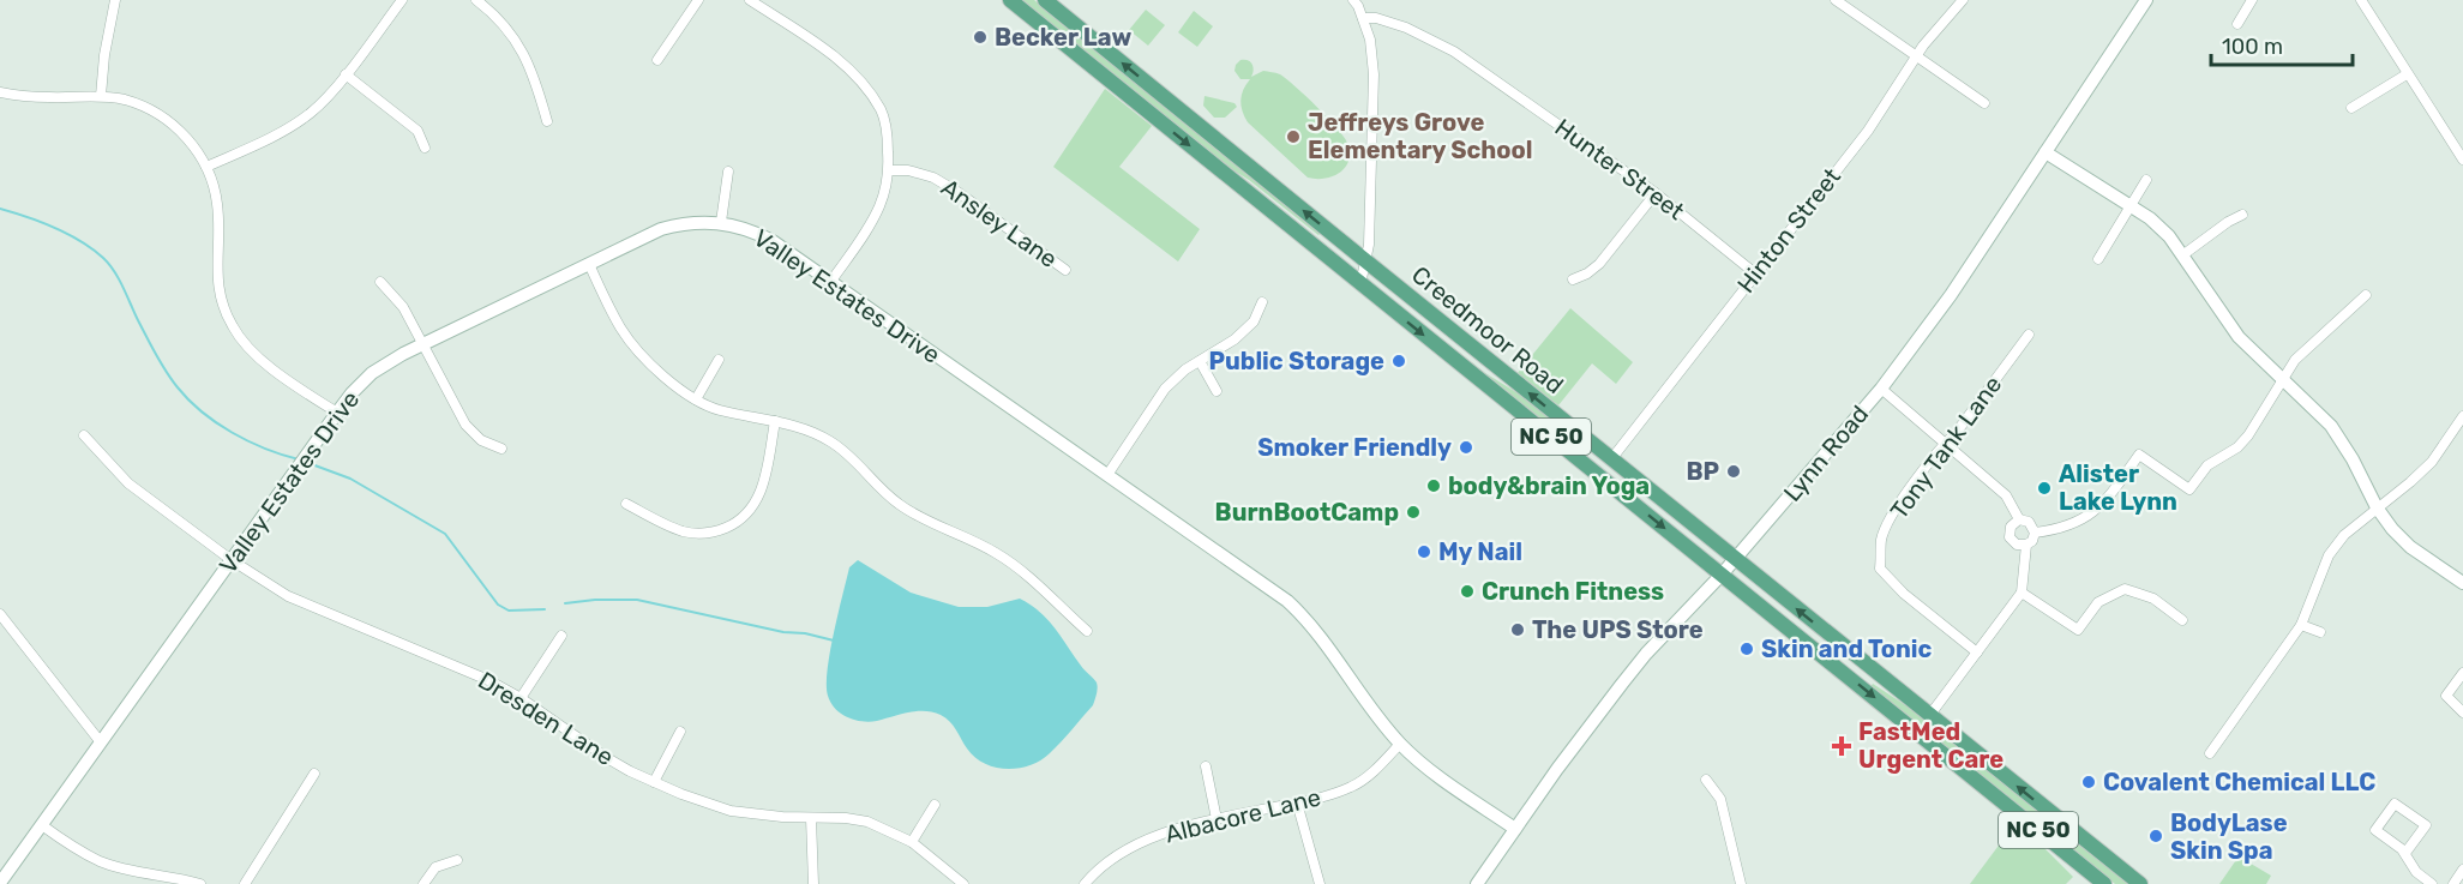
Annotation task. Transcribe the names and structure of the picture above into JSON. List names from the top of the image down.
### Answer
{
  "streets": {
    "main road": ["Creedmoor Road", "NC 50"],
    "street": [
      "Hunter Street",
      "Ansley Lane",
      "Hinton Street",
      "Valley Estates Drive",
      "Tony Tank Lane",
      "Lynn Road",
      "Dresden Lane",
      "Albacore Lane"
    ]
  },
  "crossings": [
    ["Hunter Street", "Hinton Street"],
    ["Hinton Street", "Creedmoor Road"],
    ["Valley Estates Drive", "Lynn Road"],
    ["Valley Estates Drive", "Dresden Lane"],
    ["Valley Estates Drive", "Albacore Lane"],
    ["Creedmoor Road", "Lynn Road"]
  ],
  "places": {
    "other": [
      "Becker Law",
      "Jeffreys Grove Elementary School",
      "Public Storage",
      "Smoker Friendly",
      "BP",
      "body&brain Yoga",
      "Alister Lake Lynn",
      "BurnBootCamp",
      "My Nail",
      "Crunch Fitness",
      "The UPS Store",
      "Skin and Tonic",
      "Covalent Chemical LLC",
      "BodyLase Skin Spa"
    ],
    "health": ["FastMed Urgent Care"]
  },
  "scale_bar": "100 m"
}
